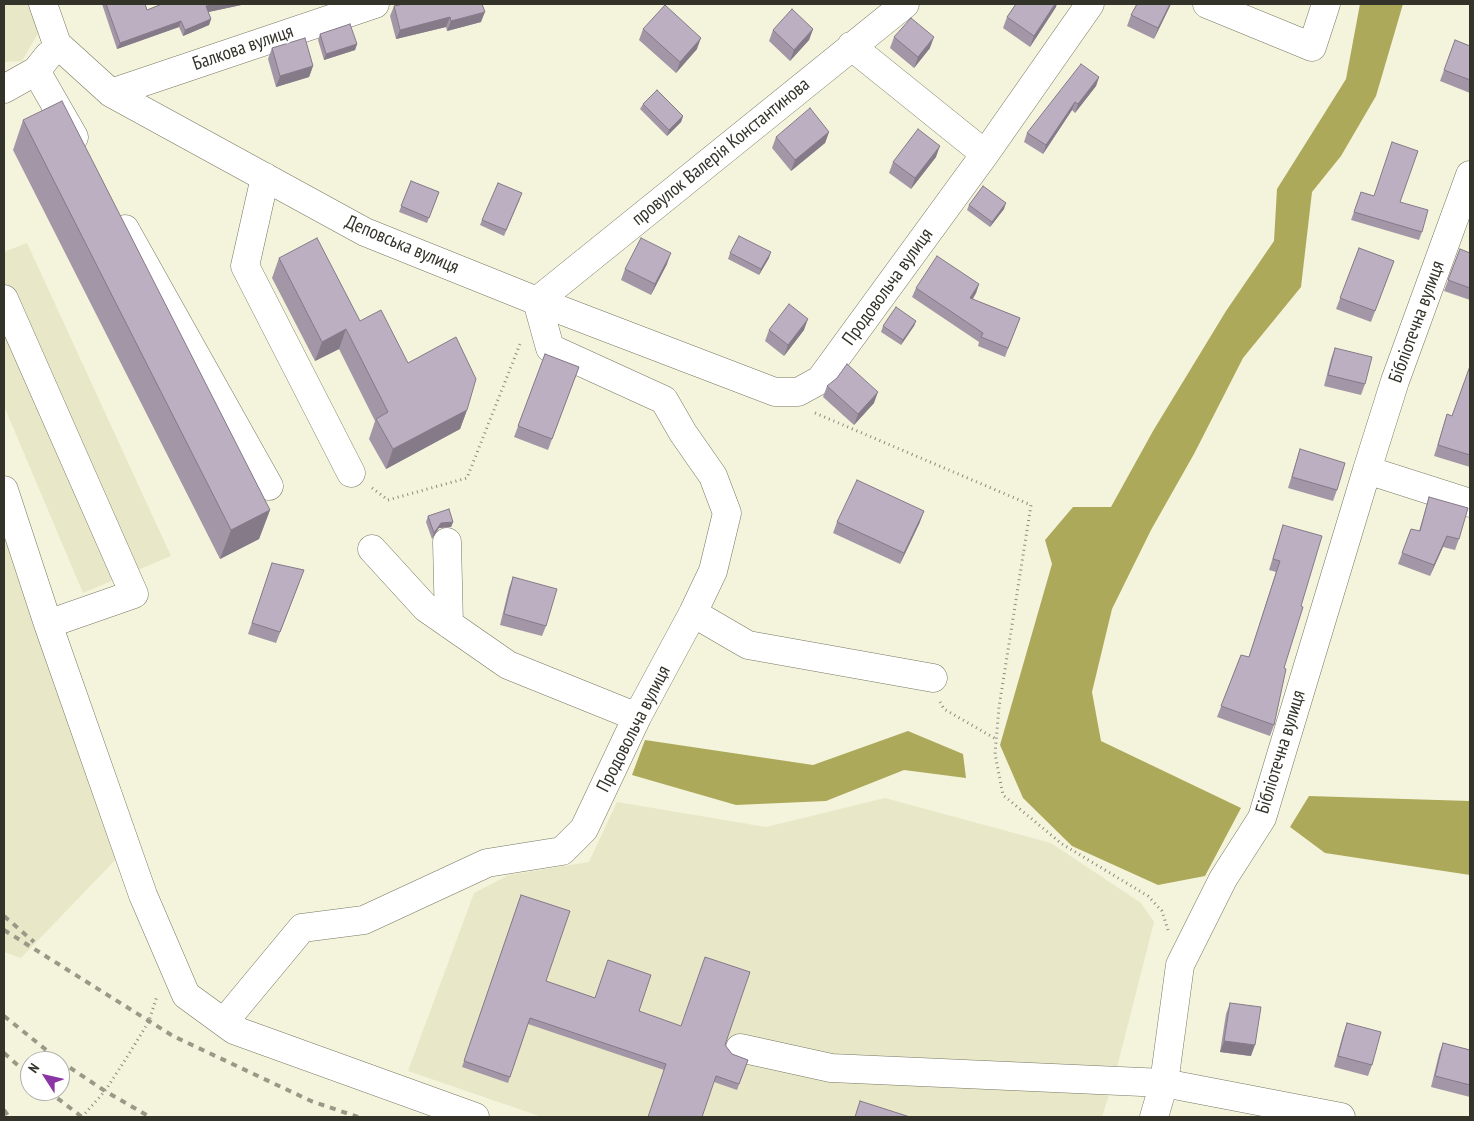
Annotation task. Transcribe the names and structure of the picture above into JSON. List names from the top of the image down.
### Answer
{
  "streets": {
    "street": [
      "Балкова вулиця",
      "провулок Валерія Константинова",
      "Деповська вулиця",
      "Продовольча вулиця",
      "Бібліотечна вулиця"
    ]
  },
  "crossings": [
    ["Балкова вулиця", "Деповська вулиця"],
    ["провулок Валерія Константинова", "Деповська вулиця"],
    ["провулок Валерія Константинова", "Продовольча вулиця"],
    ["Деповська вулиця", "Продовольча вулиця"]
  ],
  "north": "top left"
}
